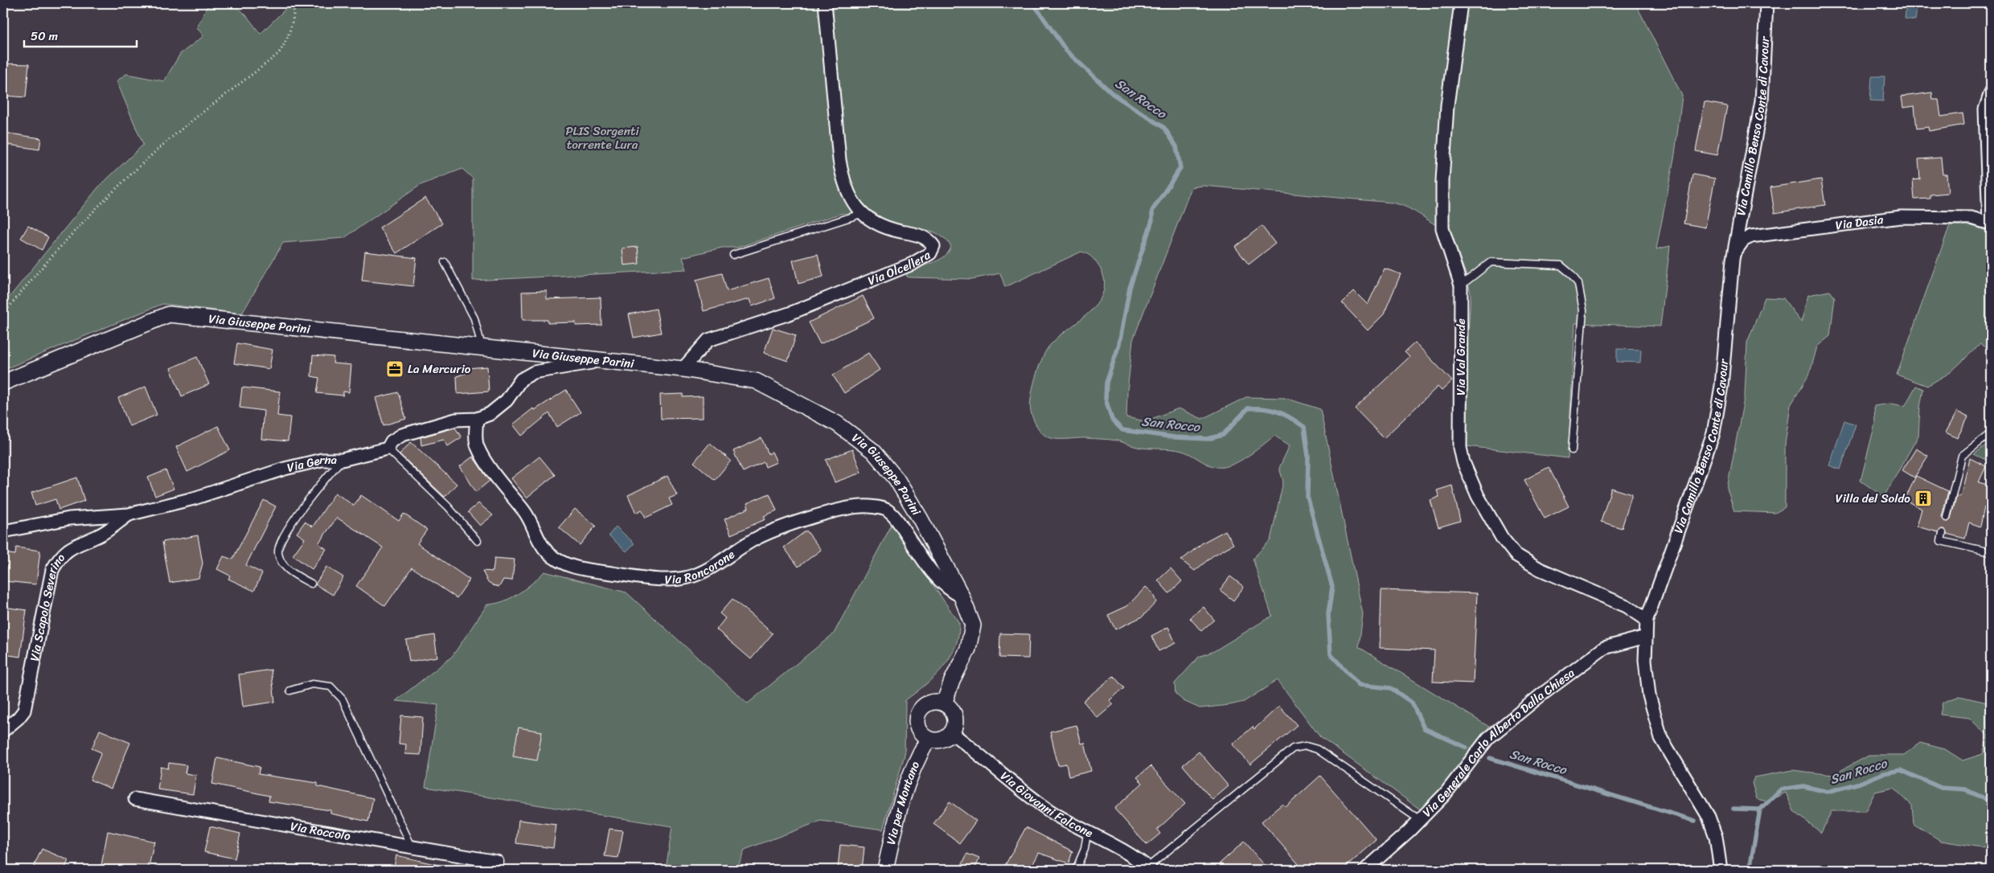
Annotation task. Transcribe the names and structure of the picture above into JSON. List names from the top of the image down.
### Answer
{
  "streets": {
    "street": [
      "Via Camillo Benso Conte di Cavour",
      "Via Dasia",
      "Via Olcellera",
      "Via Giuseppe Parini",
      "Via Val Grande",
      "Via Gerna",
      "Via Roncorone",
      "Via Scapolo Severino",
      "Via Generale Carlo Alberto Dalla Chiesa",
      "Via per Montano",
      "Via Giovanni Falcone",
      "Via Roccolo"
    ]
  },
  "crossings": [
    ["Via Camillo Benso Conte di Cavour", "Via Dasia"],
    ["Via Camillo Benso Conte di Cavour", "Via Val Grande"],
    ["Via Camillo Benso Conte di Cavour", "Via Generale Carlo Alberto Dalla Chiesa"],
    ["Via Olcellera", "Via Giuseppe Parini"],
    ["Via Giuseppe Parini", "Via Gerna"],
    ["Via Giuseppe Parini", "Via Roncorone"],
    ["Via Giuseppe Parini", "Via per Montano"],
    ["Via Giuseppe Parini", "Via Giovanni Falcone"],
    ["Via Gerna", "Via Roncorone"],
    ["Via Gerna", "Via Scapolo Severino"],
    ["Via per Montano", "Via Giovanni Falcone"]
  ],
  "water": ["San Rocco"],
  "parks": ["PLIS Sorgenti torrente Lura"],
  "places": {
    "office": ["La Mercurio"],
    "building": ["Villa del Soldo"]
  },
  "scale_bar": "50 m"
}
